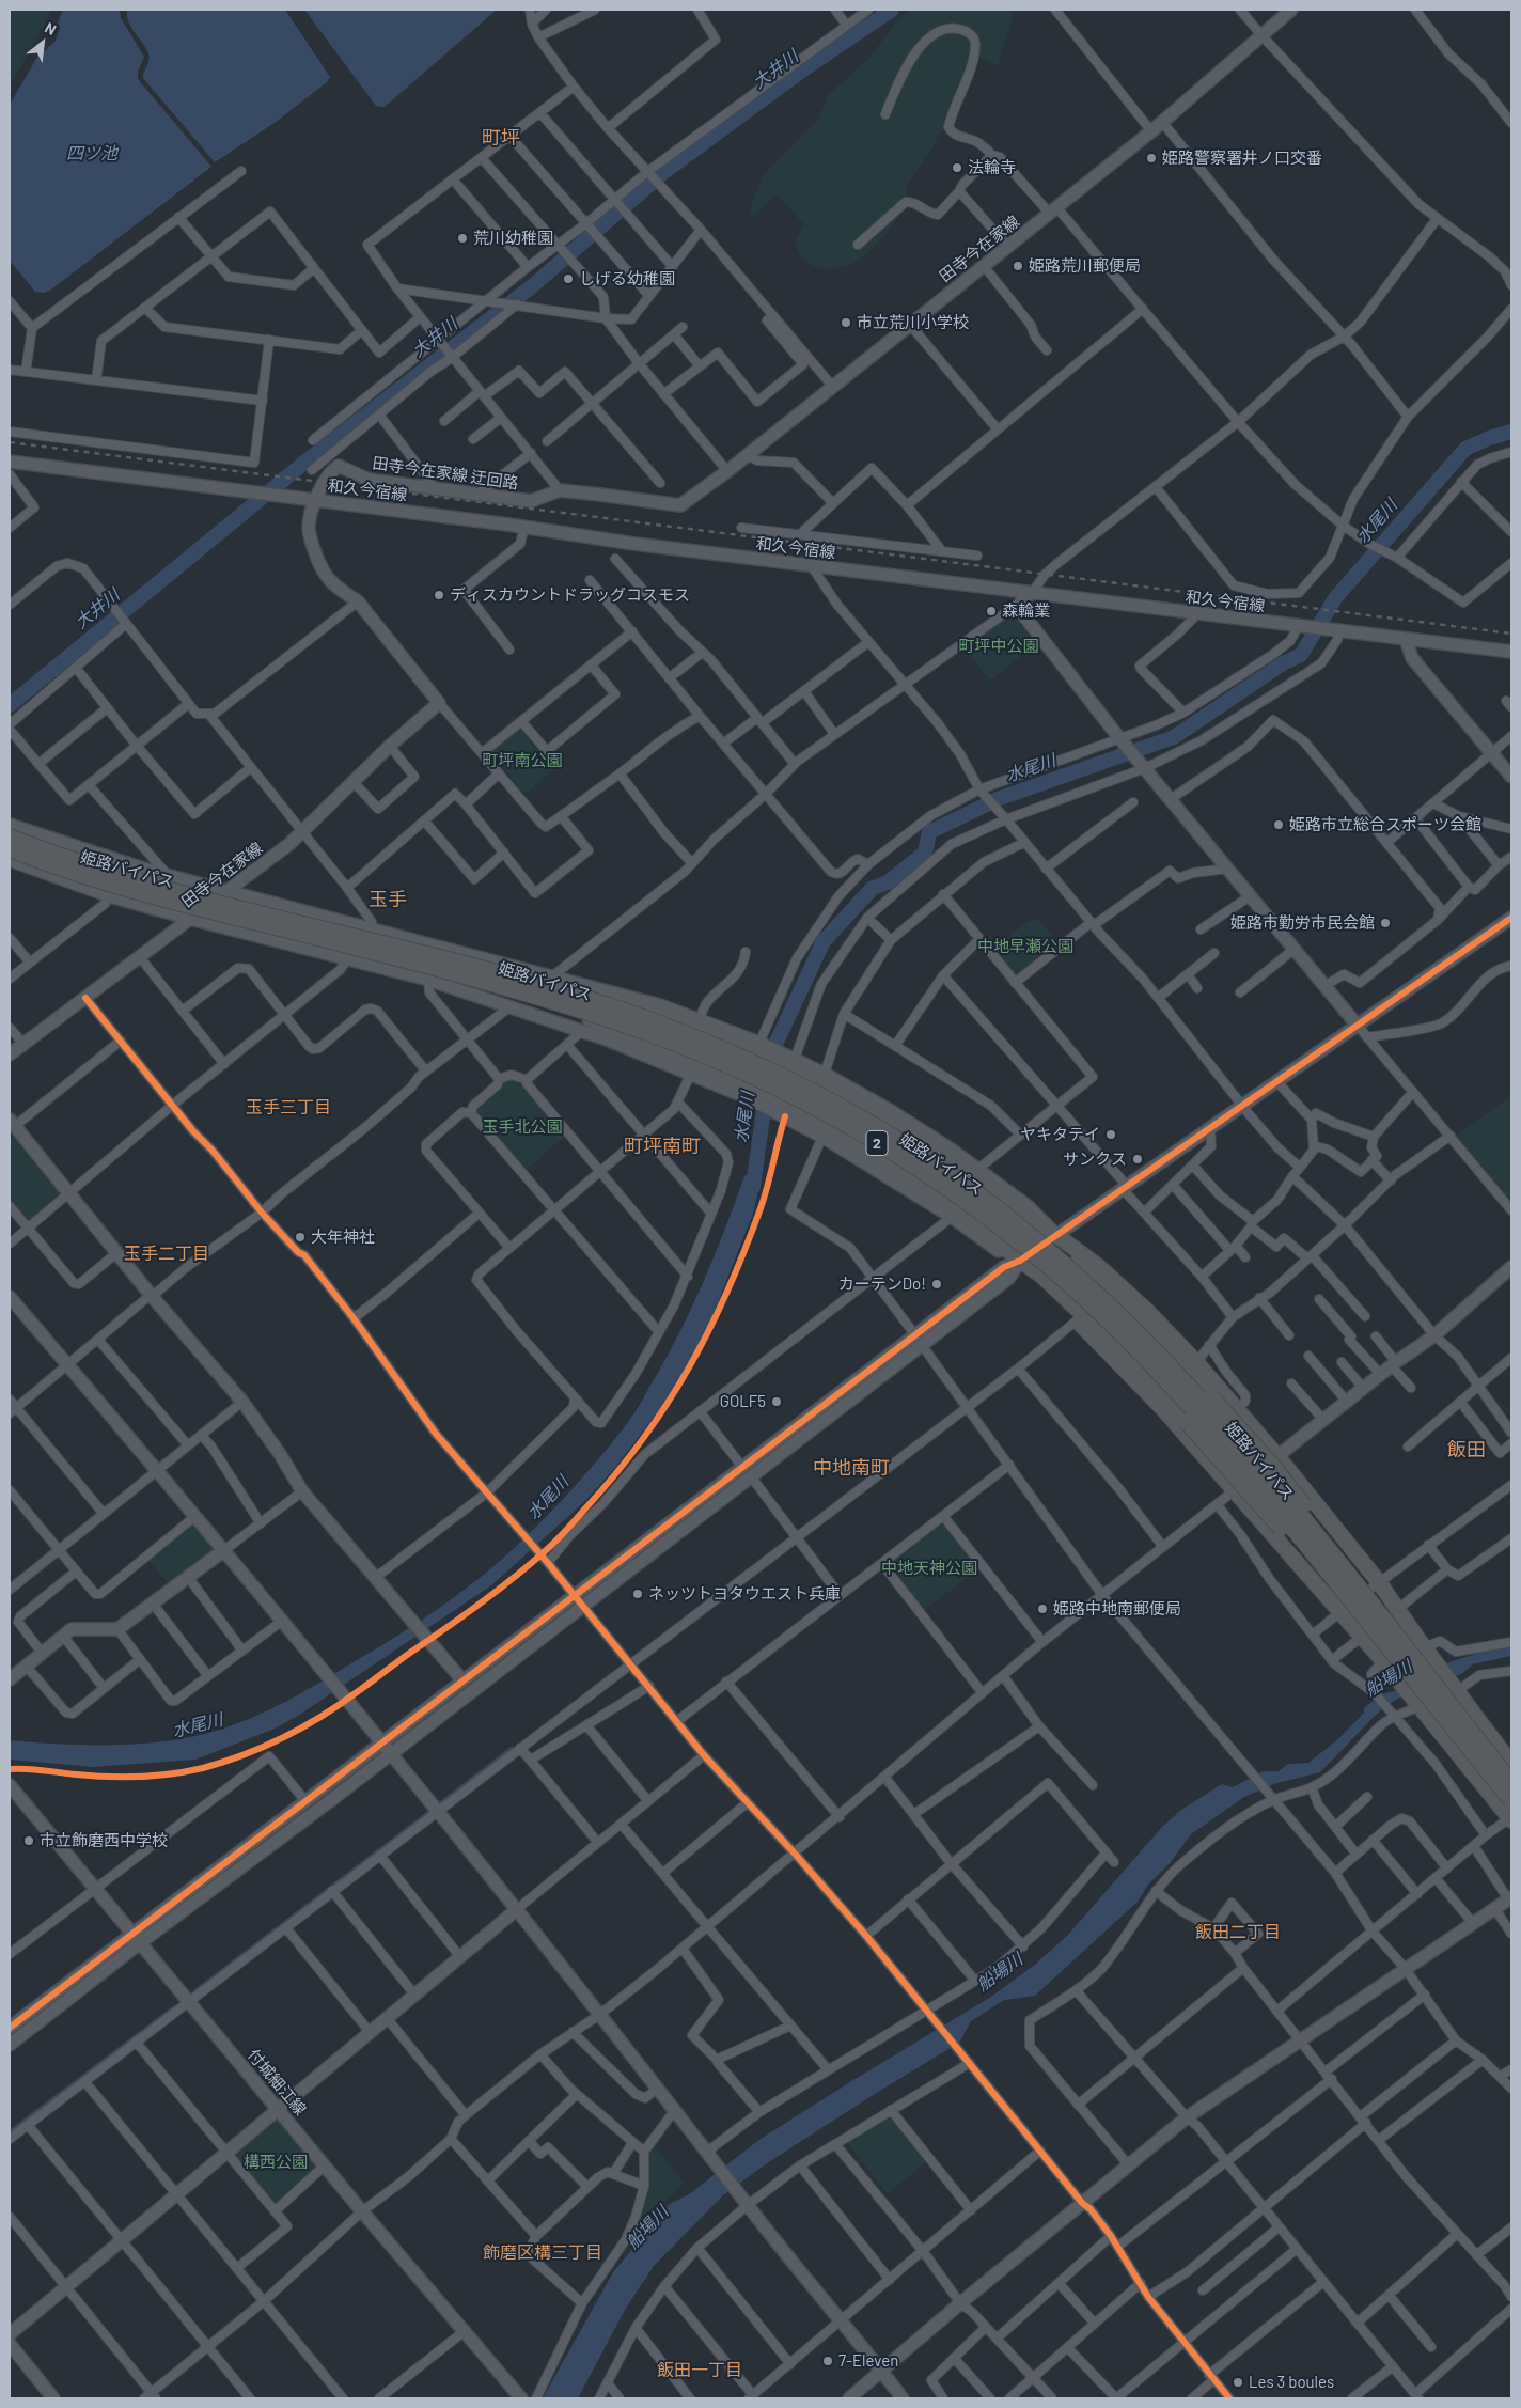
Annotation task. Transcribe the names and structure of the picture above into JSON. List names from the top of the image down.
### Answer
{
  "streets": {
    "highway": ["姫路バイパス", "2"],
    "street": [
      "田寺今在家線",
      "田寺今在家線 迂回路",
      "和久今宿線",
      "付城細江線"
    ]
  },
  "crossings": [
    ["田寺今在家線", "田寺今在家線 迂回路"],
    ["田寺今在家線 迂回路", "和久今宿線"]
  ],
  "districts": [
    "町坪",
    "玉手",
    "玉手三丁目",
    "町坪南町",
    "玉手二丁目",
    "飯田",
    "中地南町",
    "飯田二丁目",
    "飾磨区構三丁目",
    "飯田一丁目"
  ],
  "water": [
    "大井川",
    "四ツ池",
    "水尾川",
    "船場川"
  ],
  "parks": [
    "町坪中公園",
    "町坪南公園",
    "中地早瀬公園",
    "玉手北公園",
    "中地天神公園",
    "構西公園"
  ],
  "places": [
    "姫路警察署井ノ口交番",
    "法輪寺",
    "荒川幼稚園",
    "姫路荒川郵便局",
    "しげる幼稚園",
    "市立荒川小学校",
    "ディスカウントドラッグコスモス",
    "森輪業",
    "姫路市立総合スポーツ会館",
    "姫路市勤労市民会館",
    "ヤキタテイ",
    "サンクス",
    "大年神社",
    "カーテンDo!",
    "GOLF5",
    "ネッツトヨタウエスト兵庫",
    "姫路中地南郵便局",
    "市立飾磨西中学校",
    "7-Eleven",
    "Les 3 boules"
  ],
  "north": "top right"
}
